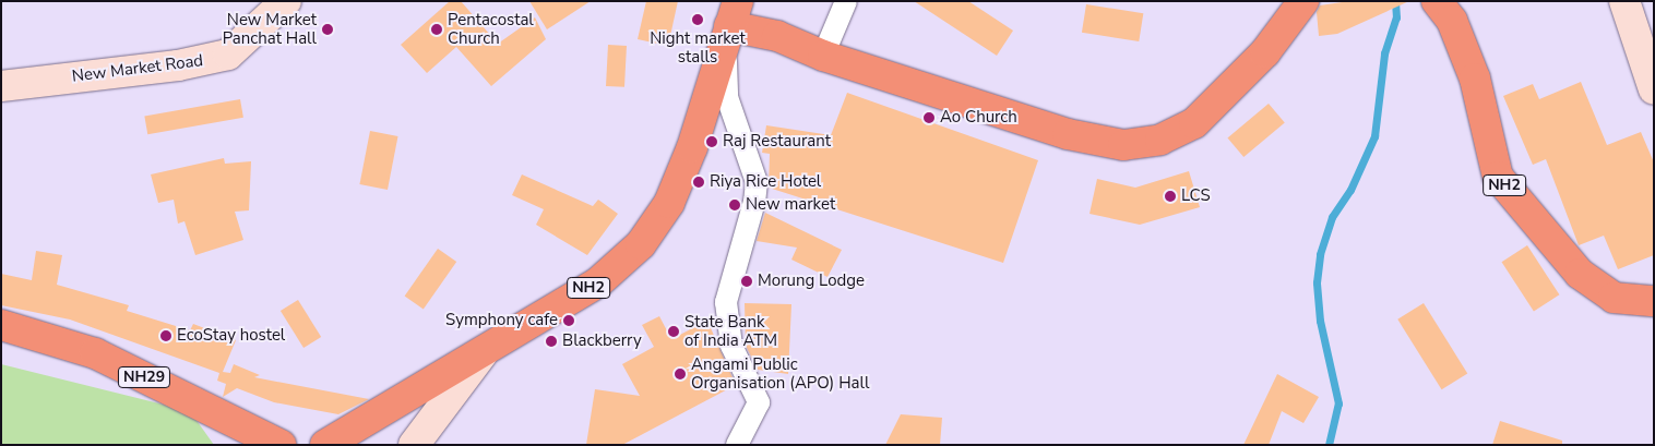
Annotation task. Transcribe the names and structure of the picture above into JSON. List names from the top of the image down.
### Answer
{
  "streets": {
    "highway": ["NH2", "NH29"],
    "street": ["New Market Road"]
  },
  "places": [
    "Night market stalls",
    "New Market Panchat Hall",
    "Pentacostal Church",
    "Ao Church",
    "Raj Restaurant",
    "Riya Rice Hotel",
    "LCS",
    "New market",
    "Morung Lodge",
    "Symphony cafe",
    "State Bank of India ATM",
    "EcoStay hostel",
    "Blackberry",
    "Angami Public Organisation (APO) Hall"
  ]
}
